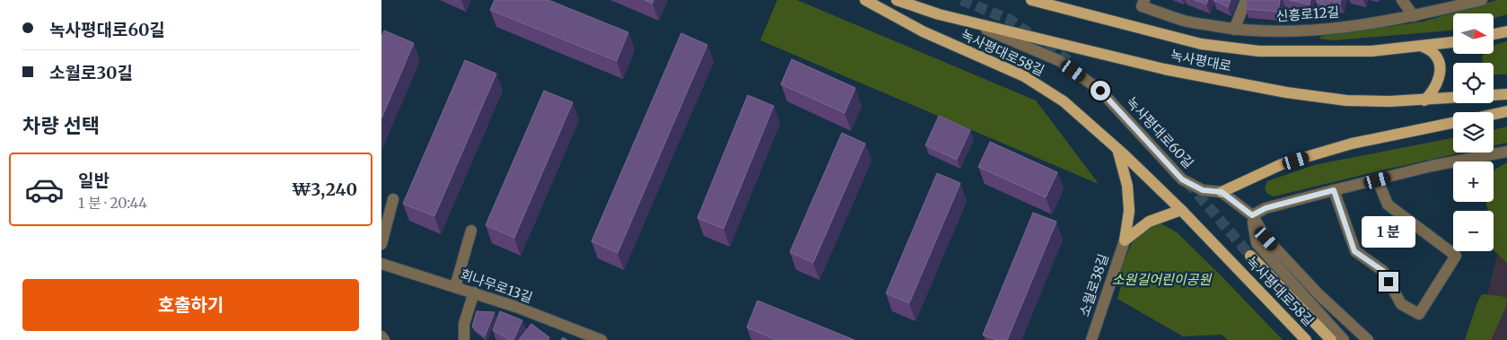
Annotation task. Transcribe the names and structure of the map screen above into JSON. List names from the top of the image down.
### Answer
{
  "streets": {
    "main road": ["녹사평대로58길", "녹사평대로"],
    "street": [
      "신흥로12길",
      "녹사평대로60길",
      "소월로38길",
      "회나무로13길"
    ]
  },
  "crossings": [
    ["녹사평대로", "녹사평대로60길"]
  ],
  "parks": ["소원길어린이공원"],
  "north": "right",
  "page": {
    "banner": ["녹사평대로60길", "소월로30길"],
    "map_buttons": ["+", "−"],
    "heading": "차량 선택",
    "list": [
      {
        "name": "일반",
        "note": "1 분 · 20:44",
        "value": "₩3,240"
      }
    ],
    "bubble": "1 분",
    "buttons": "호출하기"
  }
}
